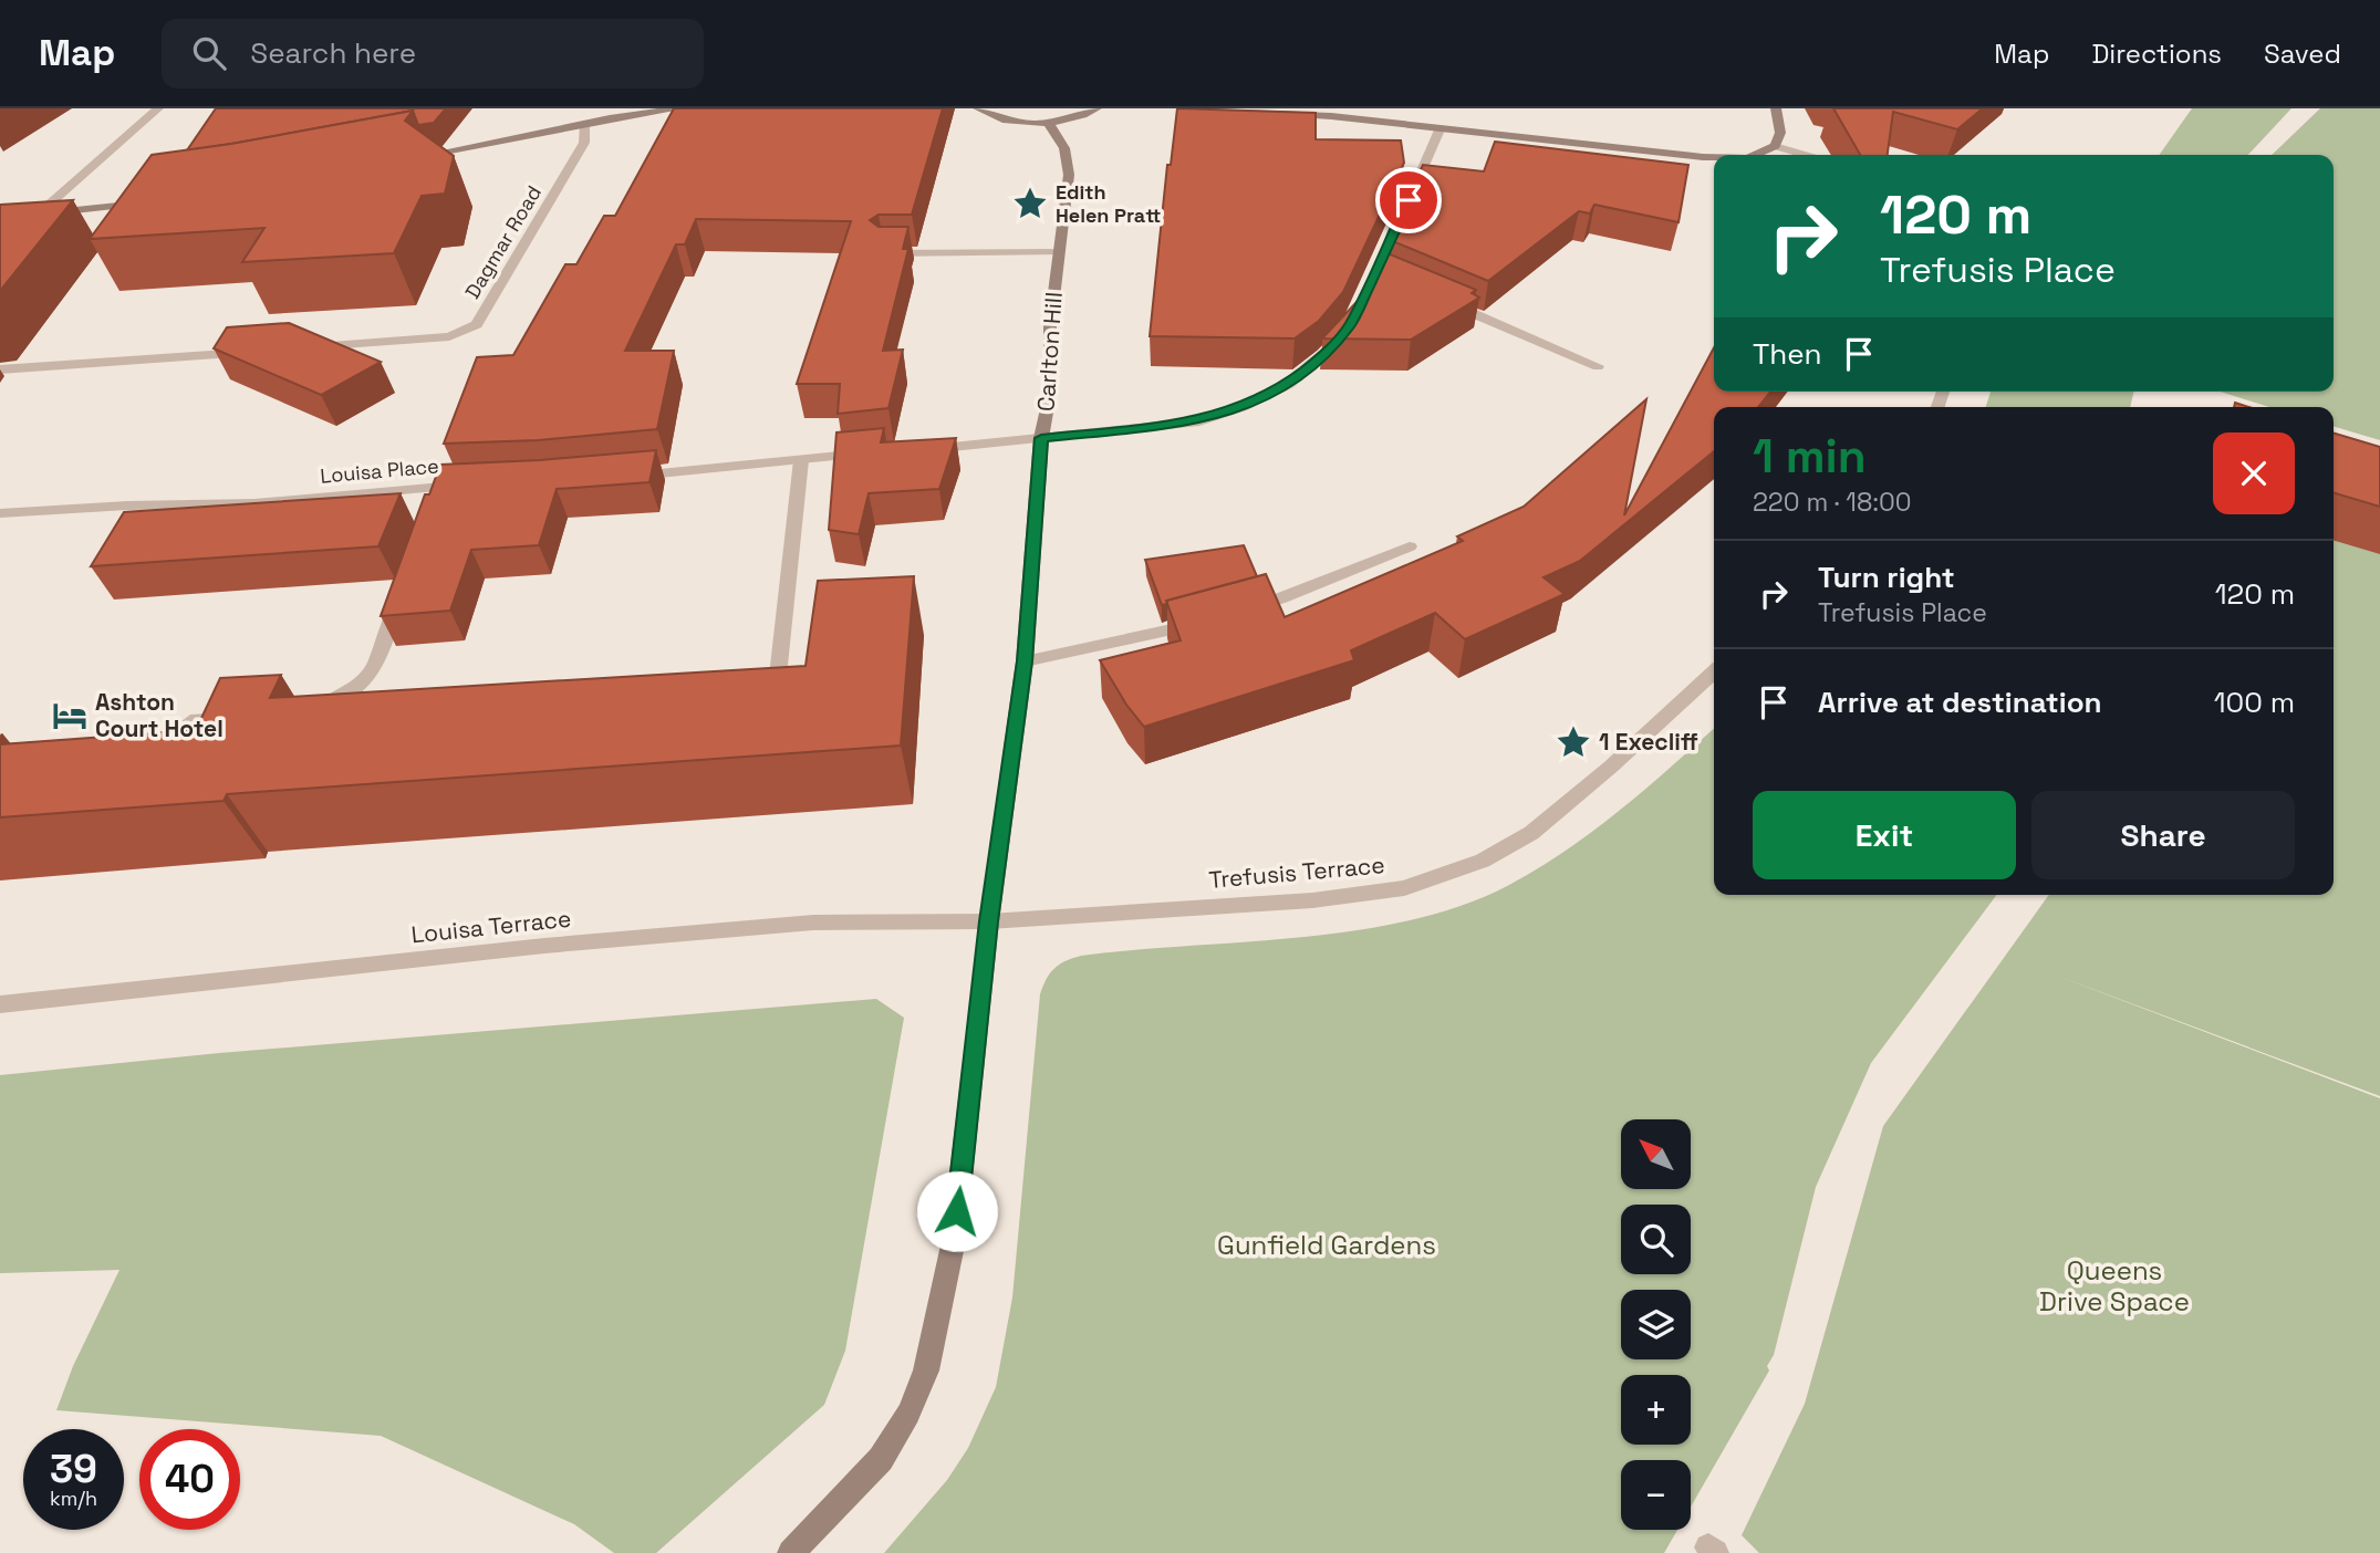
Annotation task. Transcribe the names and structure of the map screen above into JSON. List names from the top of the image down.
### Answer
{
  "streets": {
    "street": [
      "Dagmar Road",
      "Carlton Hill",
      "Louisa Place",
      "Trefusis Terrace",
      "Louisa Terrace"
    ]
  },
  "crossings": [
    ["Carlton Hill", "Trefusis Terrace"],
    ["Carlton Hill", "Louisa Terrace"],
    ["Trefusis Terrace", "Louisa Terrace"]
  ],
  "parks": ["Gunfield Gardens", "Queens Drive Space"],
  "places": {
    "place": ["Edith Helen Pratt", "1 Execliff"],
    "hotel": ["Ashton Court Hotel"]
  },
  "north": "top left",
  "page": {
    "header": "Map",
    "search": "Search here",
    "nav": ["Map", "Directions", "Saved"],
    "turn": ["120 m", "Trefusis Place"],
    "then": "Then",
    "heading": ["1 min", "220 m · 18:00"],
    "list": [
      {
        "name": "Turn right",
        "note": "Trefusis Place",
        "value": "120 m"
      },
      {
        "name": "Arrive at destination",
        "value": "100 m"
      }
    ],
    "buttons": ["Exit", "Share"],
    "map_buttons": ["+", "−"],
    "speed": "39 km/h",
    "limit": "40"
  }
}
